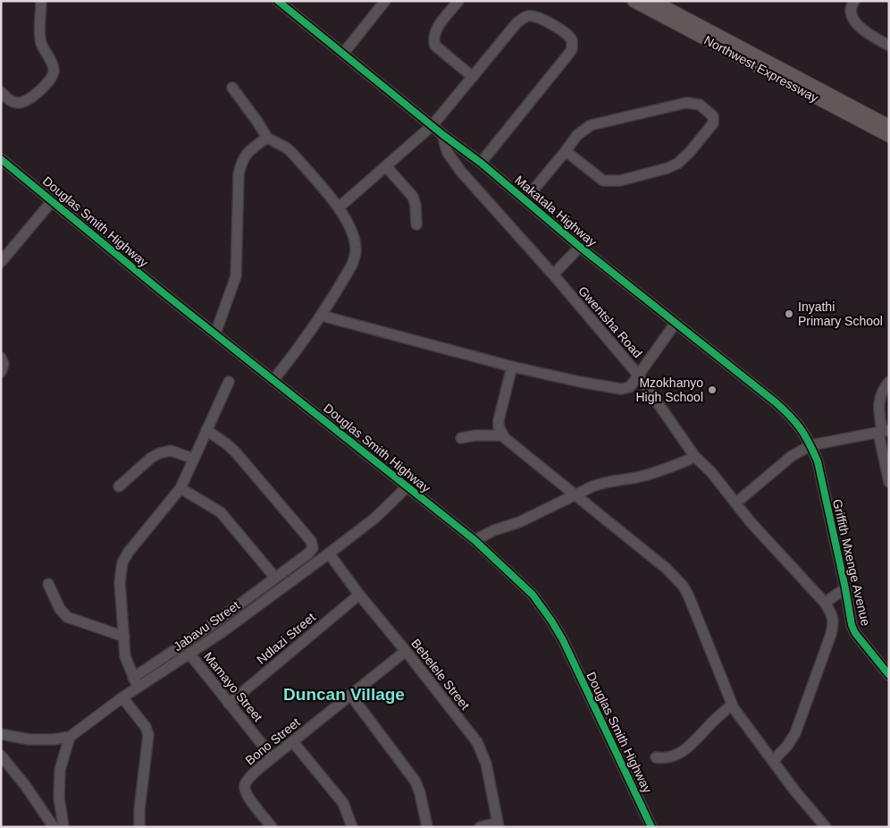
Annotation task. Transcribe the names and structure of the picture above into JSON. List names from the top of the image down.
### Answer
{
  "streets": {
    "main road": ["Northwest Expressway"],
    "street": [
      "Makatala Highway",
      "Douglas Smith Highway",
      "Gwentsha Road",
      "Griffith Mxenge Avenue",
      "Jabavu Street",
      "Ndlazi Street",
      "Bebelele Street",
      "Mamayo Street",
      "Bono Street"
    ]
  },
  "crossings": [
    ["Makatala Highway", "Gwentsha Road"],
    ["Makatala Highway", "Griffith Mxenge Avenue"],
    ["Douglas Smith Highway", "Jabavu Street"],
    ["Jabavu Street", "Bebelele Street"],
    ["Jabavu Street", "Mamayo Street"],
    ["Ndlazi Street", "Bebelele Street"],
    ["Ndlazi Street", "Mamayo Street"],
    ["Bebelele Street", "Bono Street"],
    ["Mamayo Street", "Bono Street"]
  ],
  "districts": ["Duncan Village"],
  "places": ["Inyathi Primary School", "Mzokhanyo High School"]
}
